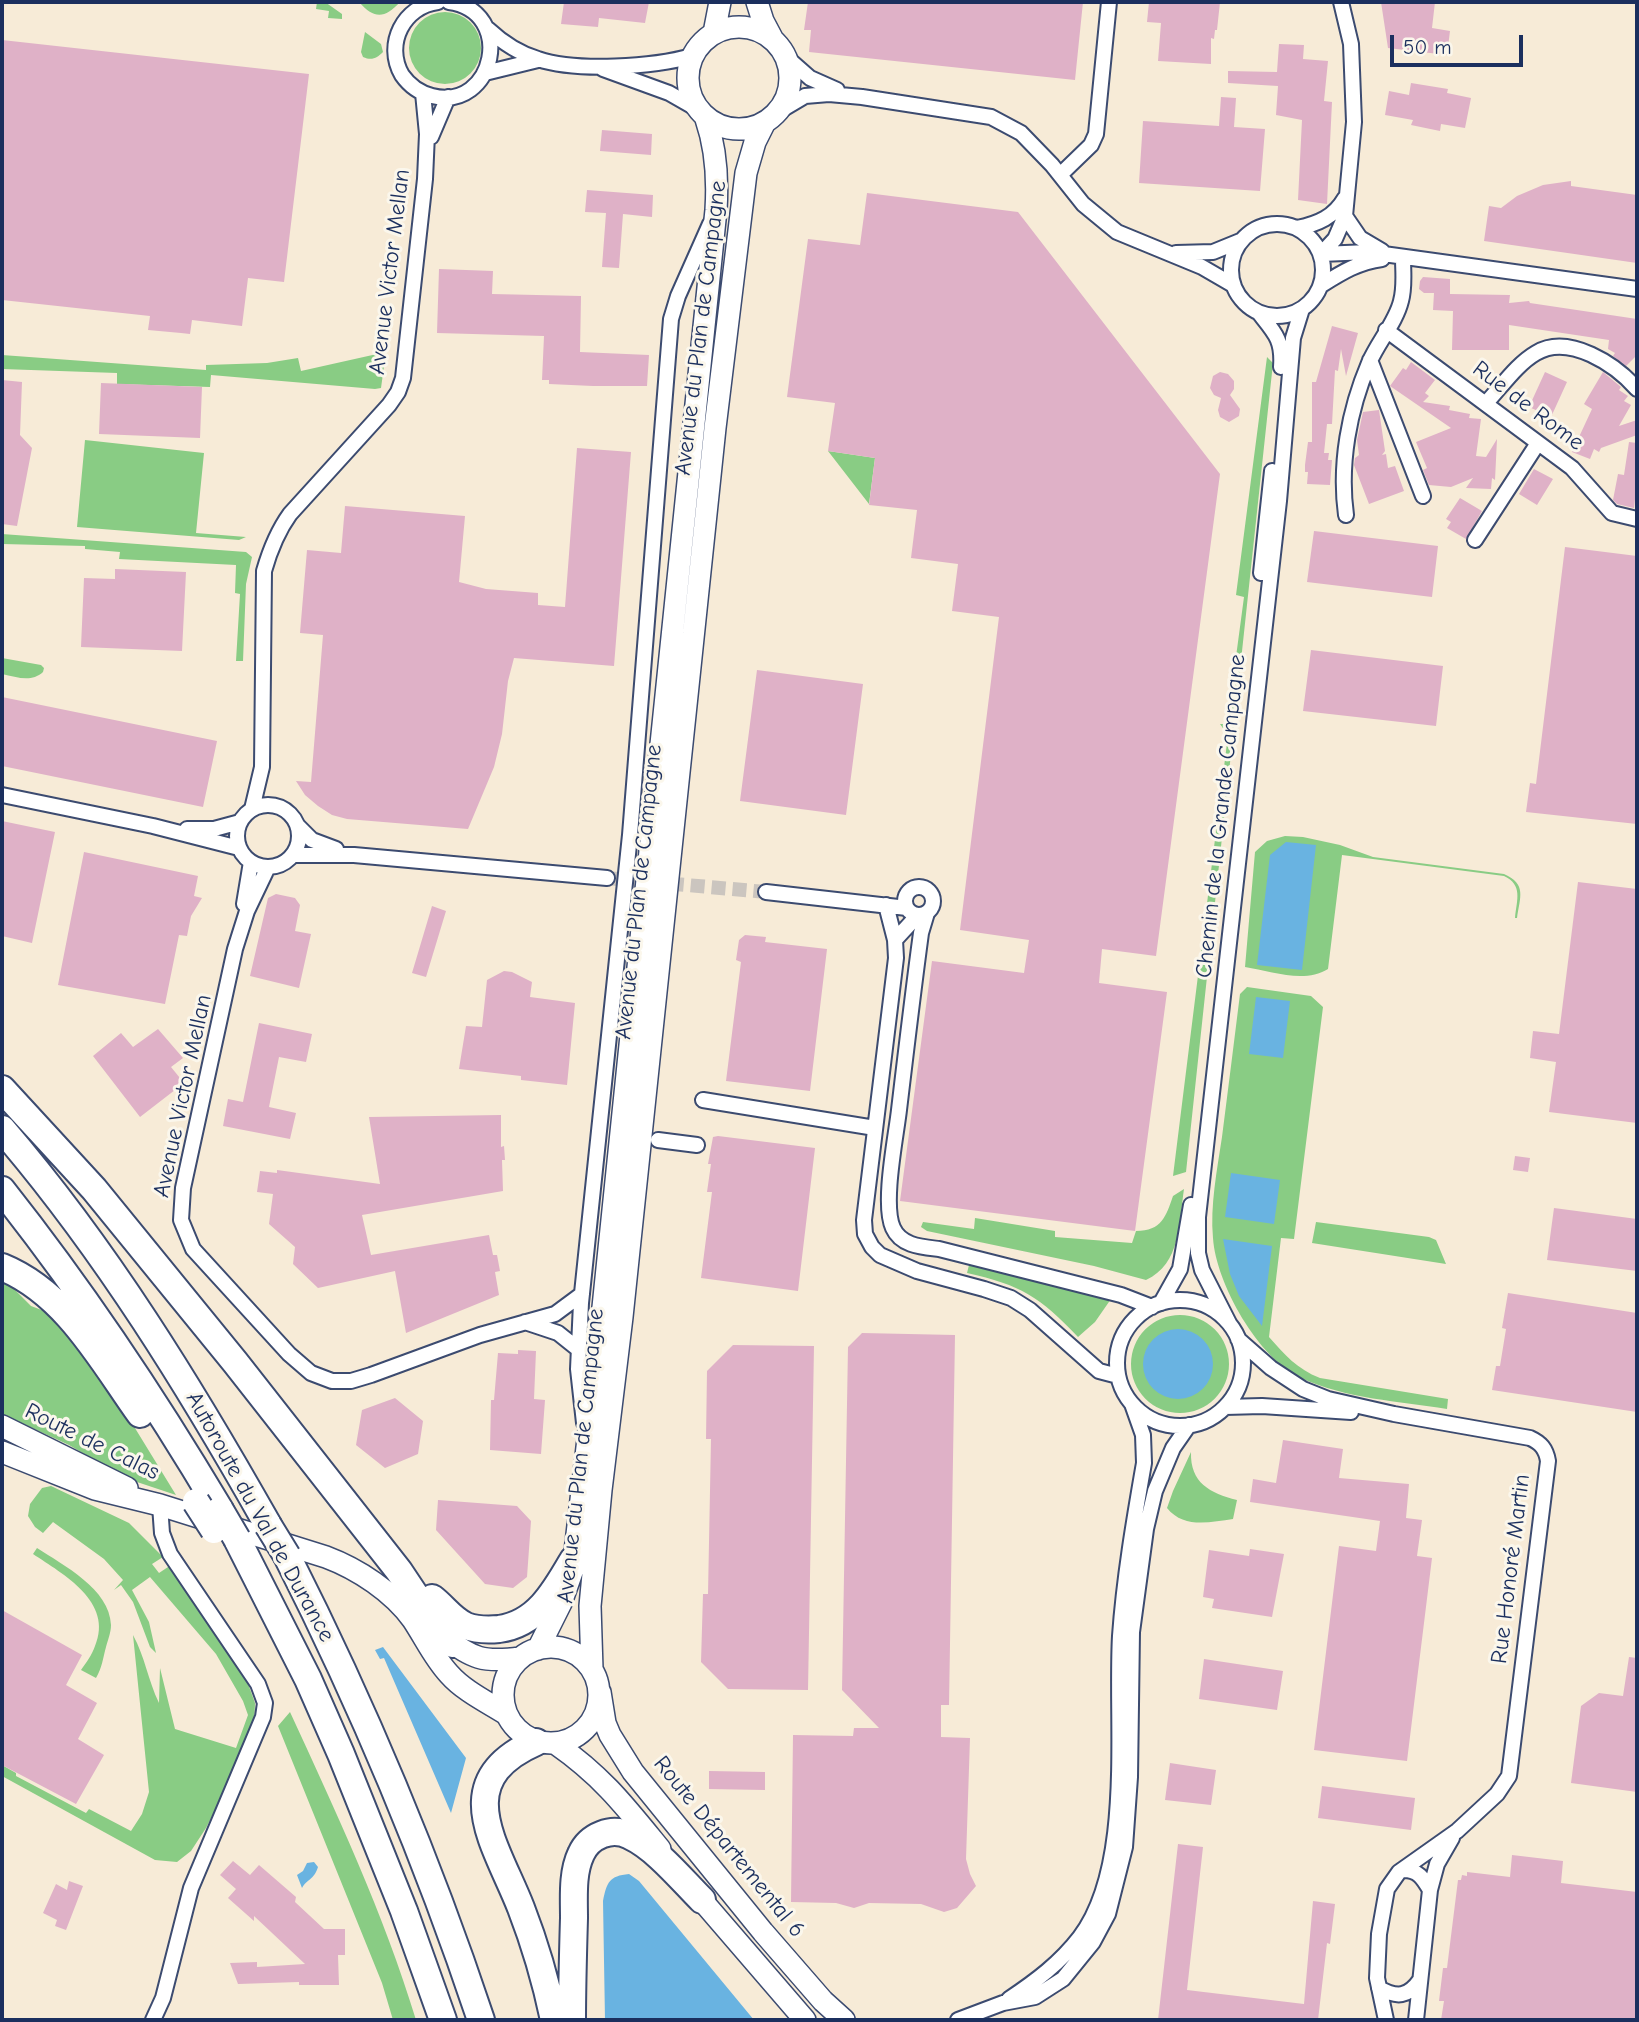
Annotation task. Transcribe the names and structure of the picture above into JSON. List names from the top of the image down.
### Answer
{
  "streets": {
    "highway": ["Autoroute du Val de Durance"],
    "main road": ["Avenue du Plan de Campagne", "Route de Calas", "Route Départemental 6"],
    "street": [
      "Avenue Victor Mellan",
      "Rue de Rome",
      "Chemin de la Grande Campagne",
      "Rue Honoré Martin"
    ]
  },
  "crossings": [
    ["Avenue du Plan de Campagne", "Route de Calas"],
    ["Avenue du Plan de Campagne", "Route Départemental 6"],
    ["Chemin de la Grande Campagne", "Rue Honoré Martin"],
    ["Route de Calas", "Route Départemental 6"]
  ],
  "scale_bar": "50 m"
}
